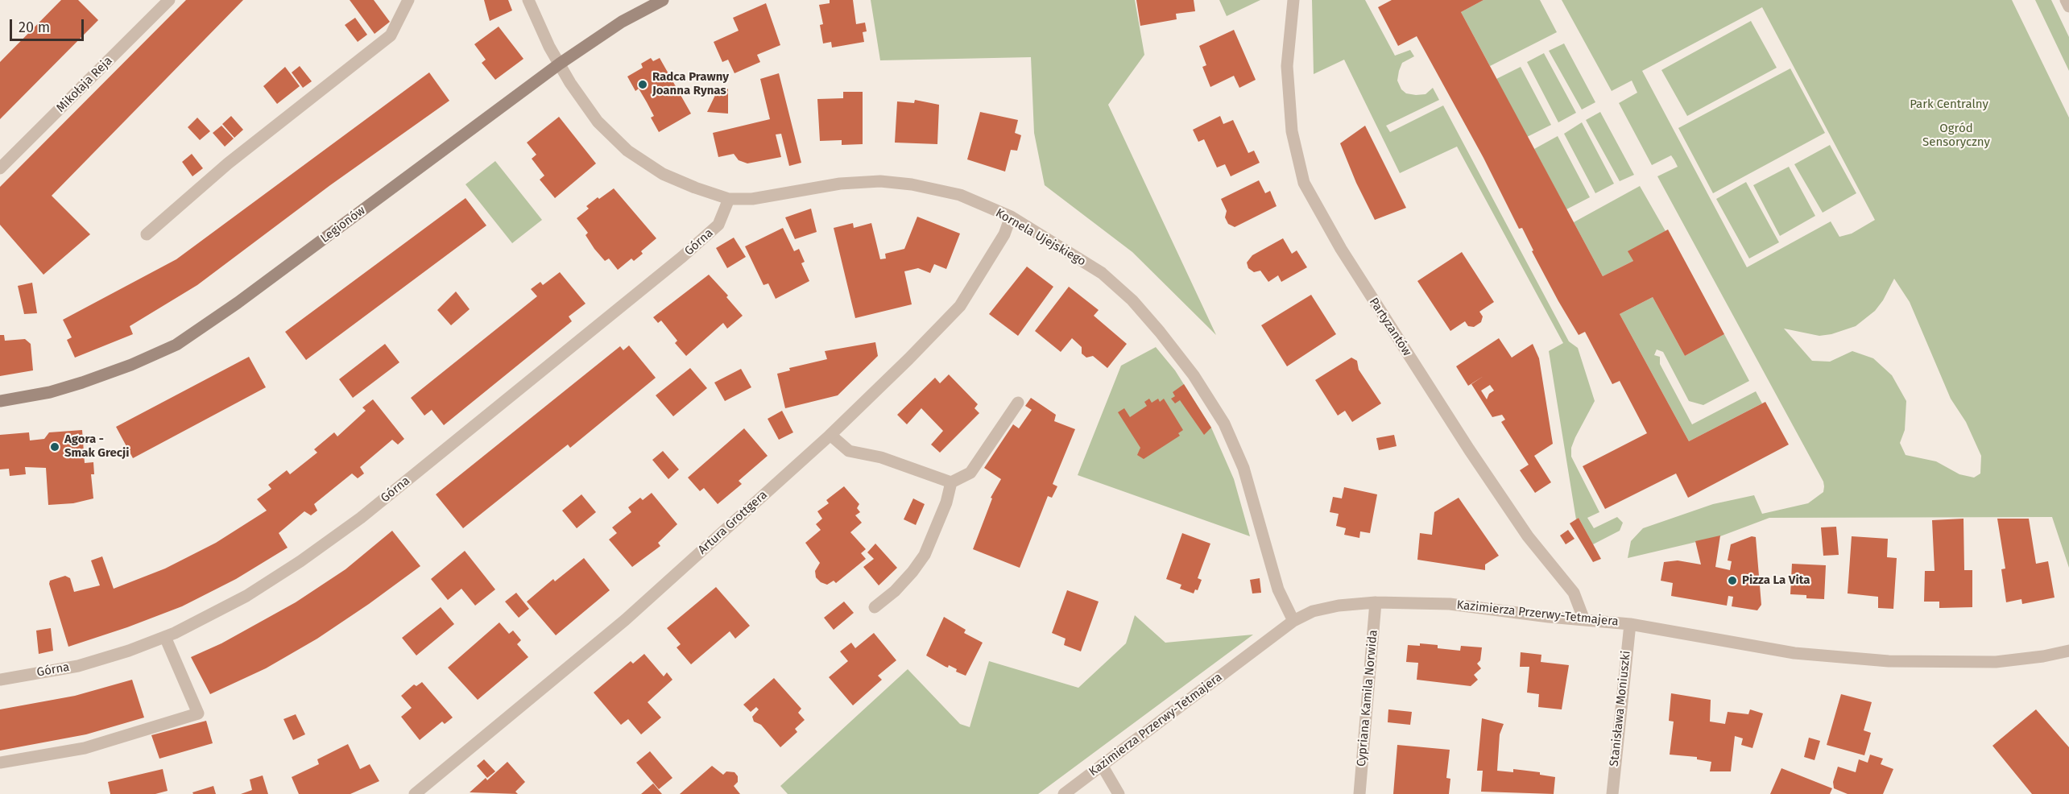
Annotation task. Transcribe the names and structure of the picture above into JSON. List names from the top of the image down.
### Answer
{
  "streets": {
    "street": [
      "Mikołaja Reja",
      "Legionów",
      "Kornela Ujejskiego",
      "Górna",
      "Partyzantów",
      "Artura Grottgera",
      "Kazimierza Przerwy-Tetmajera",
      "Cypriana Kamila Norwida",
      "Stanisława Moniuszki"
    ]
  },
  "crossings": [
    ["Legionów", "Kornela Ujejskiego"],
    ["Kornela Ujejskiego", "Górna"],
    ["Kornela Ujejskiego", "Artura Grottgera"],
    ["Kornela Ujejskiego", "Kazimierza Przerwy-Tetmajera"],
    ["Partyzantów", "Kazimierza Przerwy-Tetmajera"],
    ["Kazimierza Przerwy-Tetmajera", "Cypriana Kamila Norwida"],
    ["Kazimierza Przerwy-Tetmajera", "Stanisława Moniuszki"]
  ],
  "parks": ["Park Centralny", "Ogród Sensoryczny"],
  "places": ["Radca Prawny Joanna Rynas", "Agora - Smak Grecji", "Pizza La Vita"],
  "scale_bar": "20 m"
}
